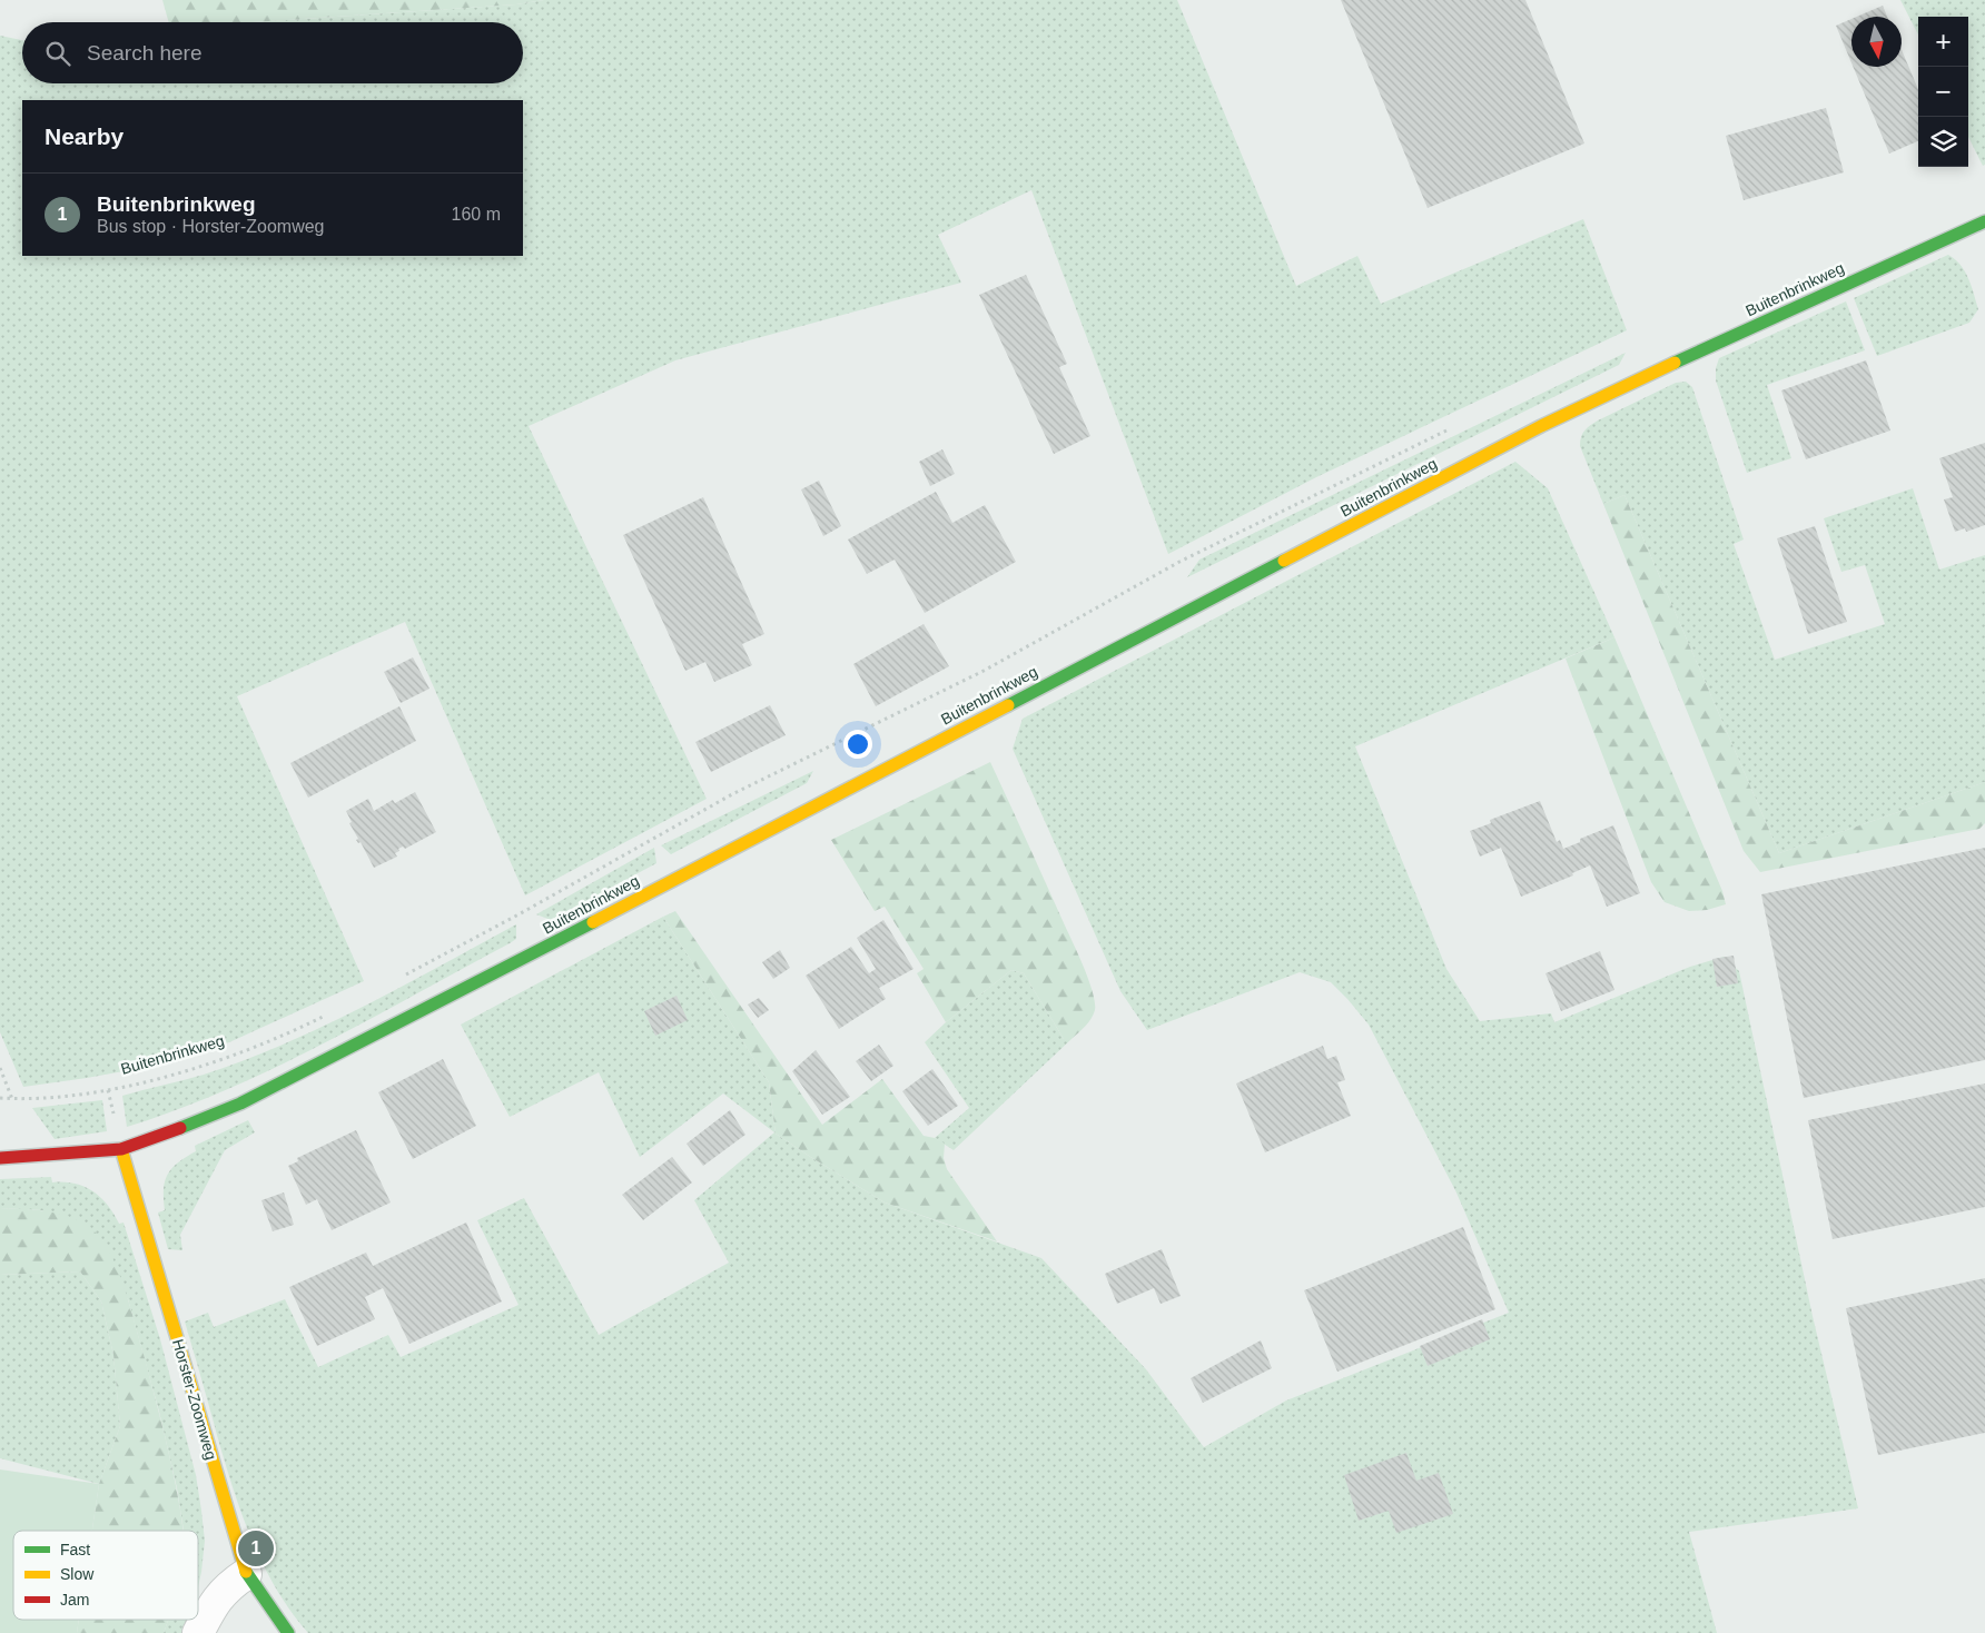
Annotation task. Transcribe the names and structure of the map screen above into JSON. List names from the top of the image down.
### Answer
{
  "streets": {
    "main road": ["Buitenbrinkweg", "Horster-Zoomweg"]
  },
  "crossings": [
    ["Buitenbrinkweg", "Horster-Zoomweg"]
  ],
  "legend": ["Fast", "Slow", "Jam"],
  "north": "bottom",
  "page": {
    "map_buttons": ["+", "−"],
    "search": "Search here",
    "heading": "Nearby",
    "list": [
      {
        "mark": "1",
        "name": "Buitenbrinkweg",
        "note": "Bus stop · Horster-Zoomweg",
        "value": "160 m"
      }
    ],
    "pins": "1"
  }
}
